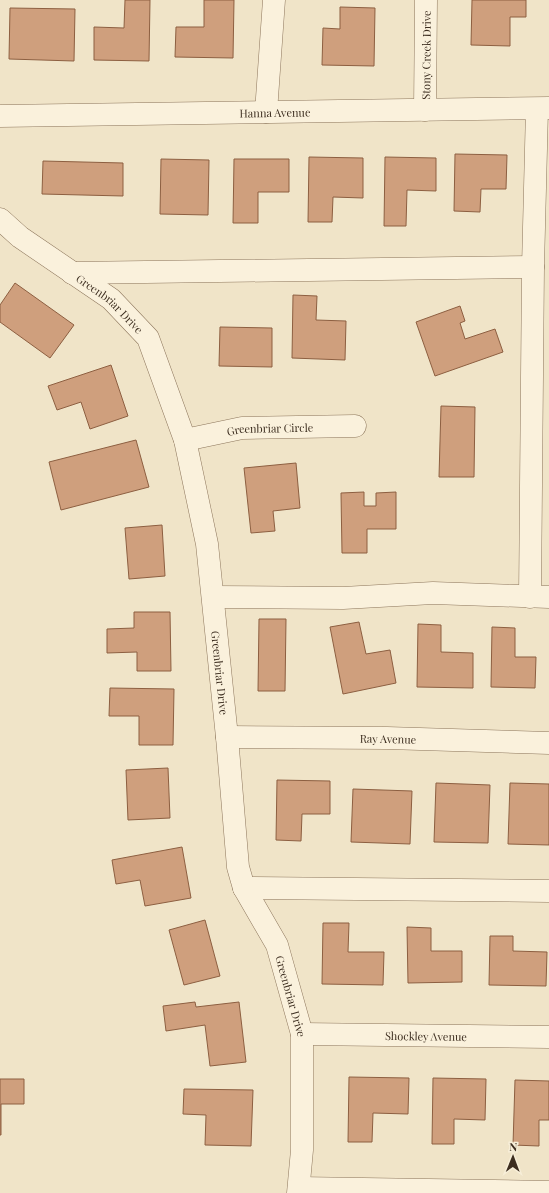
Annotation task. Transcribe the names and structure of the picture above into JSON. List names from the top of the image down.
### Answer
{
  "streets": {
    "street": [
      "Stony Creek Drive",
      "Hanna Avenue",
      "Greenbriar Drive",
      "Greenbriar Circle",
      "Ray Avenue",
      "Shockley Avenue"
    ]
  },
  "crossings": [
    ["Stony Creek Drive", "Hanna Avenue"],
    ["Greenbriar Drive", "Greenbriar Circle"],
    ["Greenbriar Drive", "Ray Avenue"],
    ["Greenbriar Drive", "Shockley Avenue"]
  ],
  "north": "top"
}
